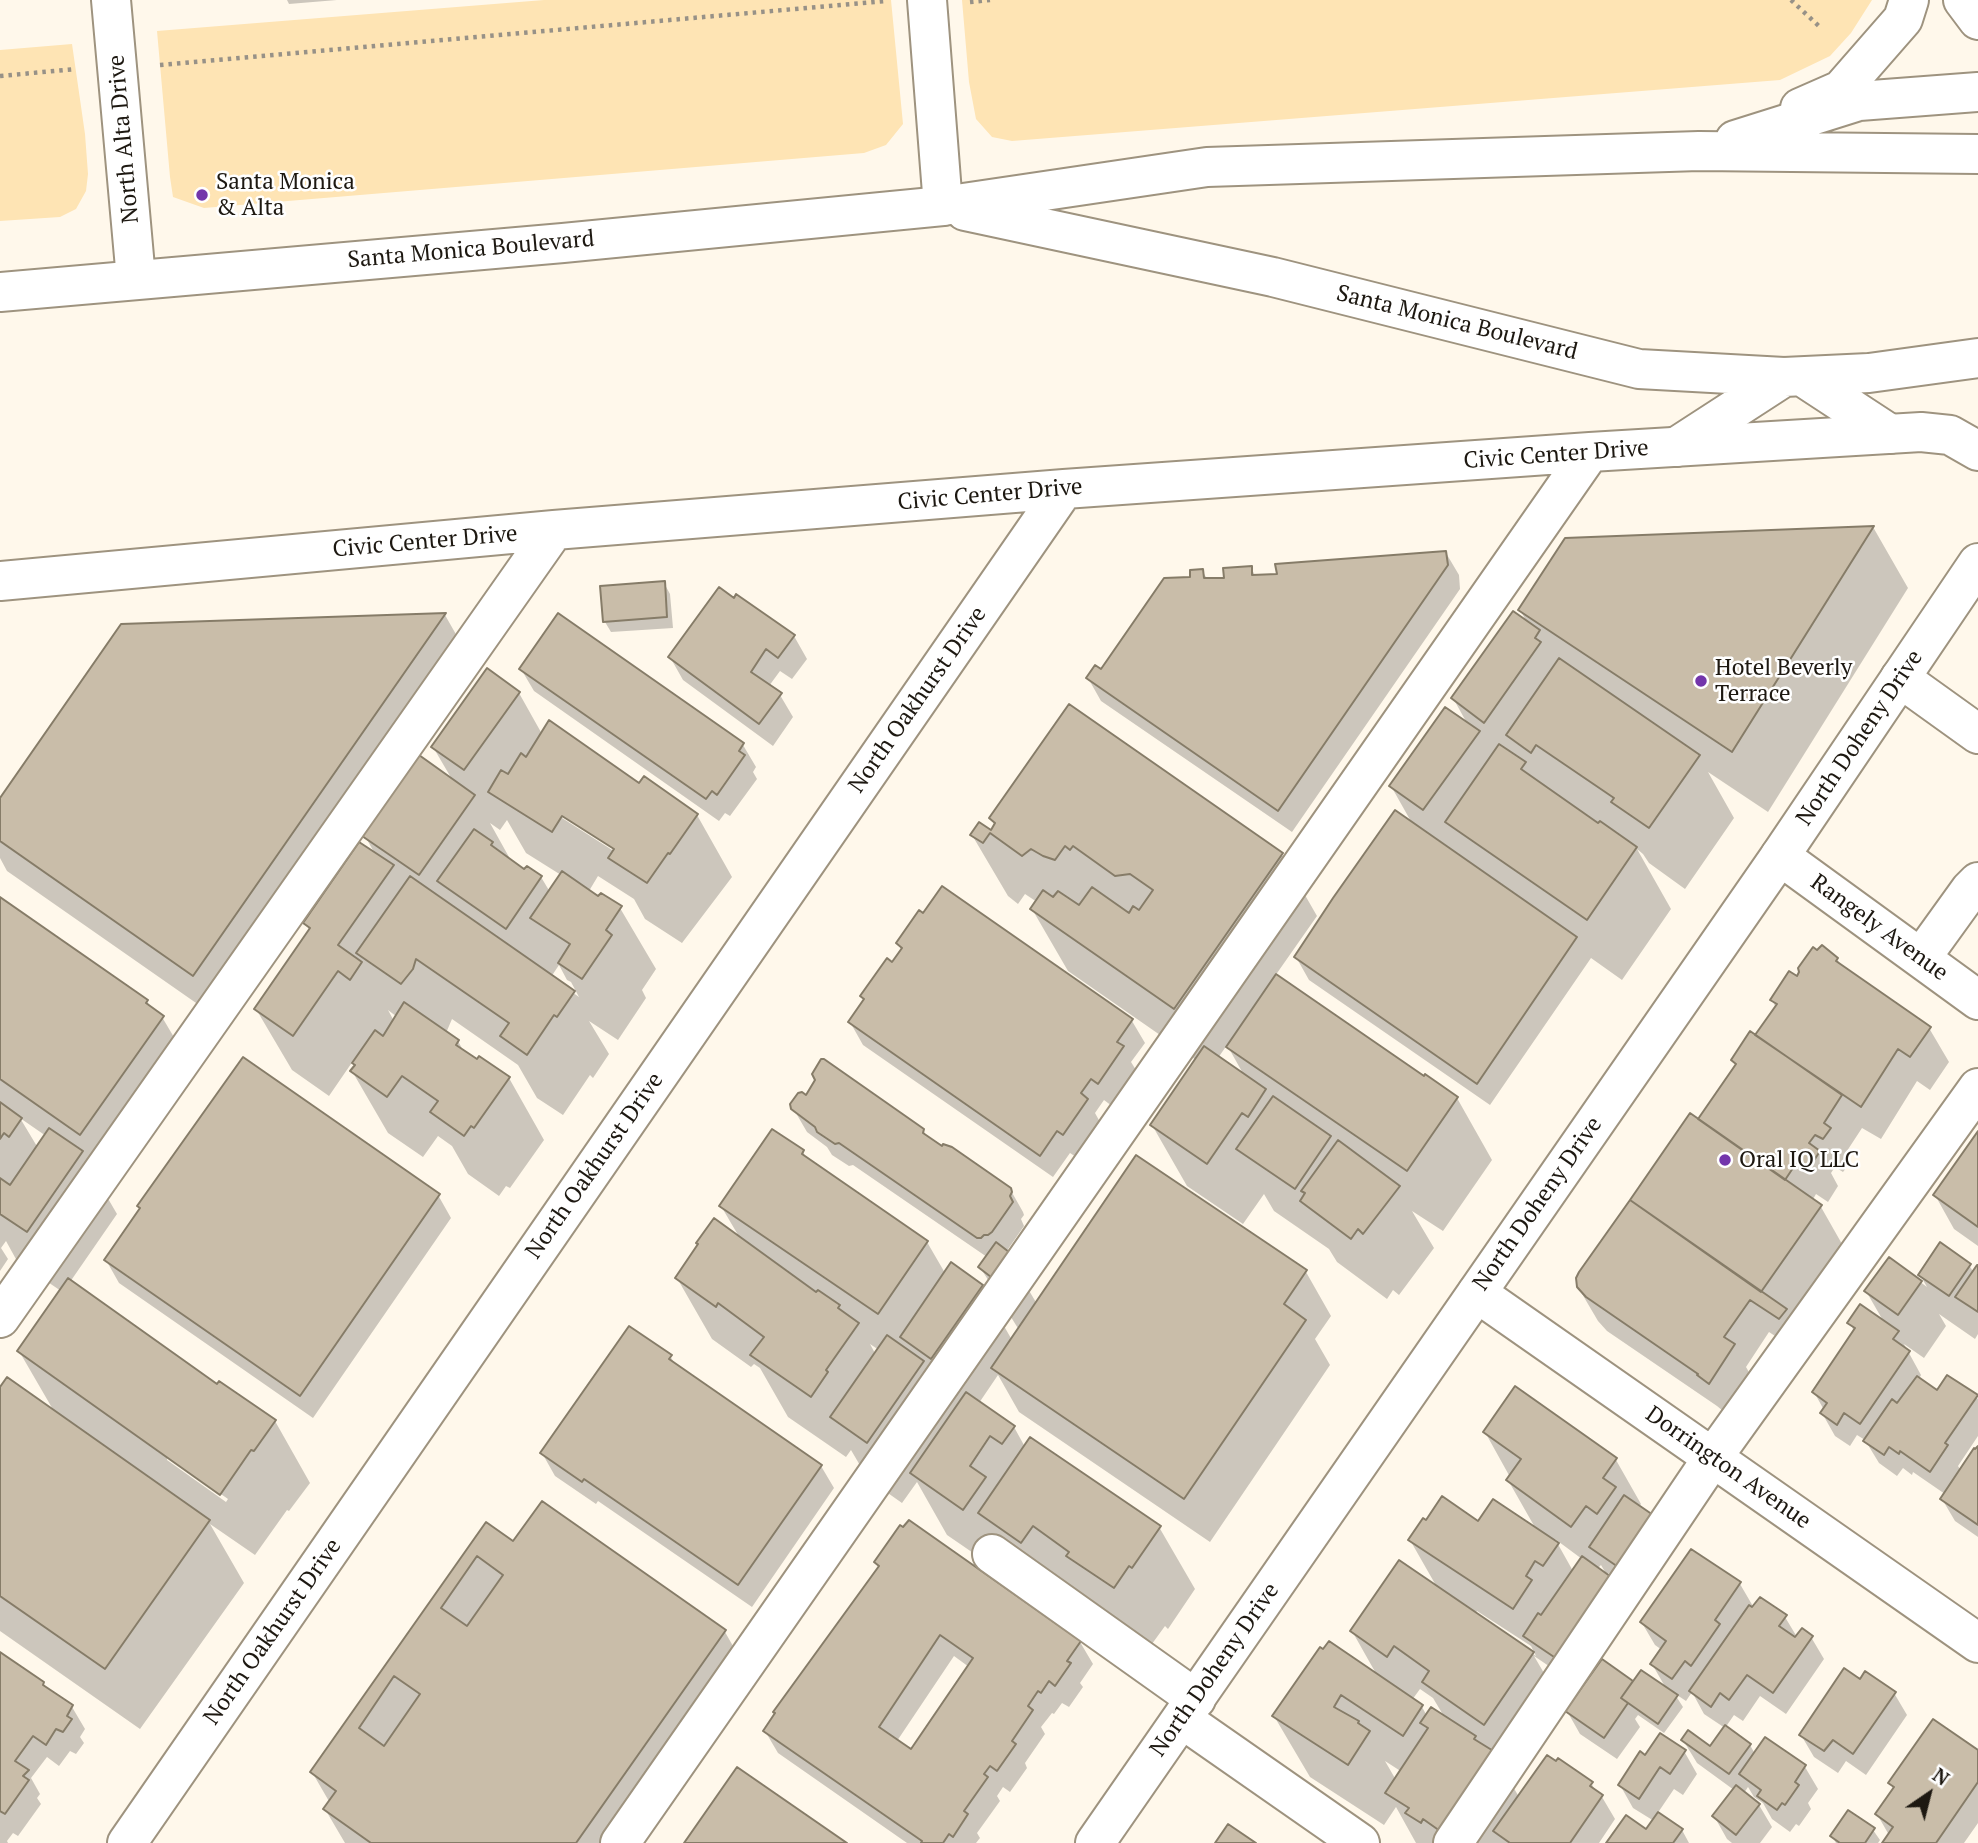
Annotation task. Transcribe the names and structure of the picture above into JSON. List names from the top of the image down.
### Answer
{
  "streets": {
    "street": [
      "North Alta Drive",
      "Santa Monica Boulevard",
      "Civic Center Drive",
      "North Oakhurst Drive",
      "North Doheny Drive",
      "Rangely Avenue",
      "Dorrington Avenue"
    ]
  },
  "crossings": [
    ["North Alta Drive", "Santa Monica Boulevard"],
    ["Civic Center Drive", "North Oakhurst Drive"],
    ["North Doheny Drive", "Rangely Avenue"],
    ["North Doheny Drive", "Dorrington Avenue"]
  ],
  "places": ["Santa Monica & Alta", "Hotel Beverly Terrace", "Oral IQ LLC"],
  "north": "top right"
}
